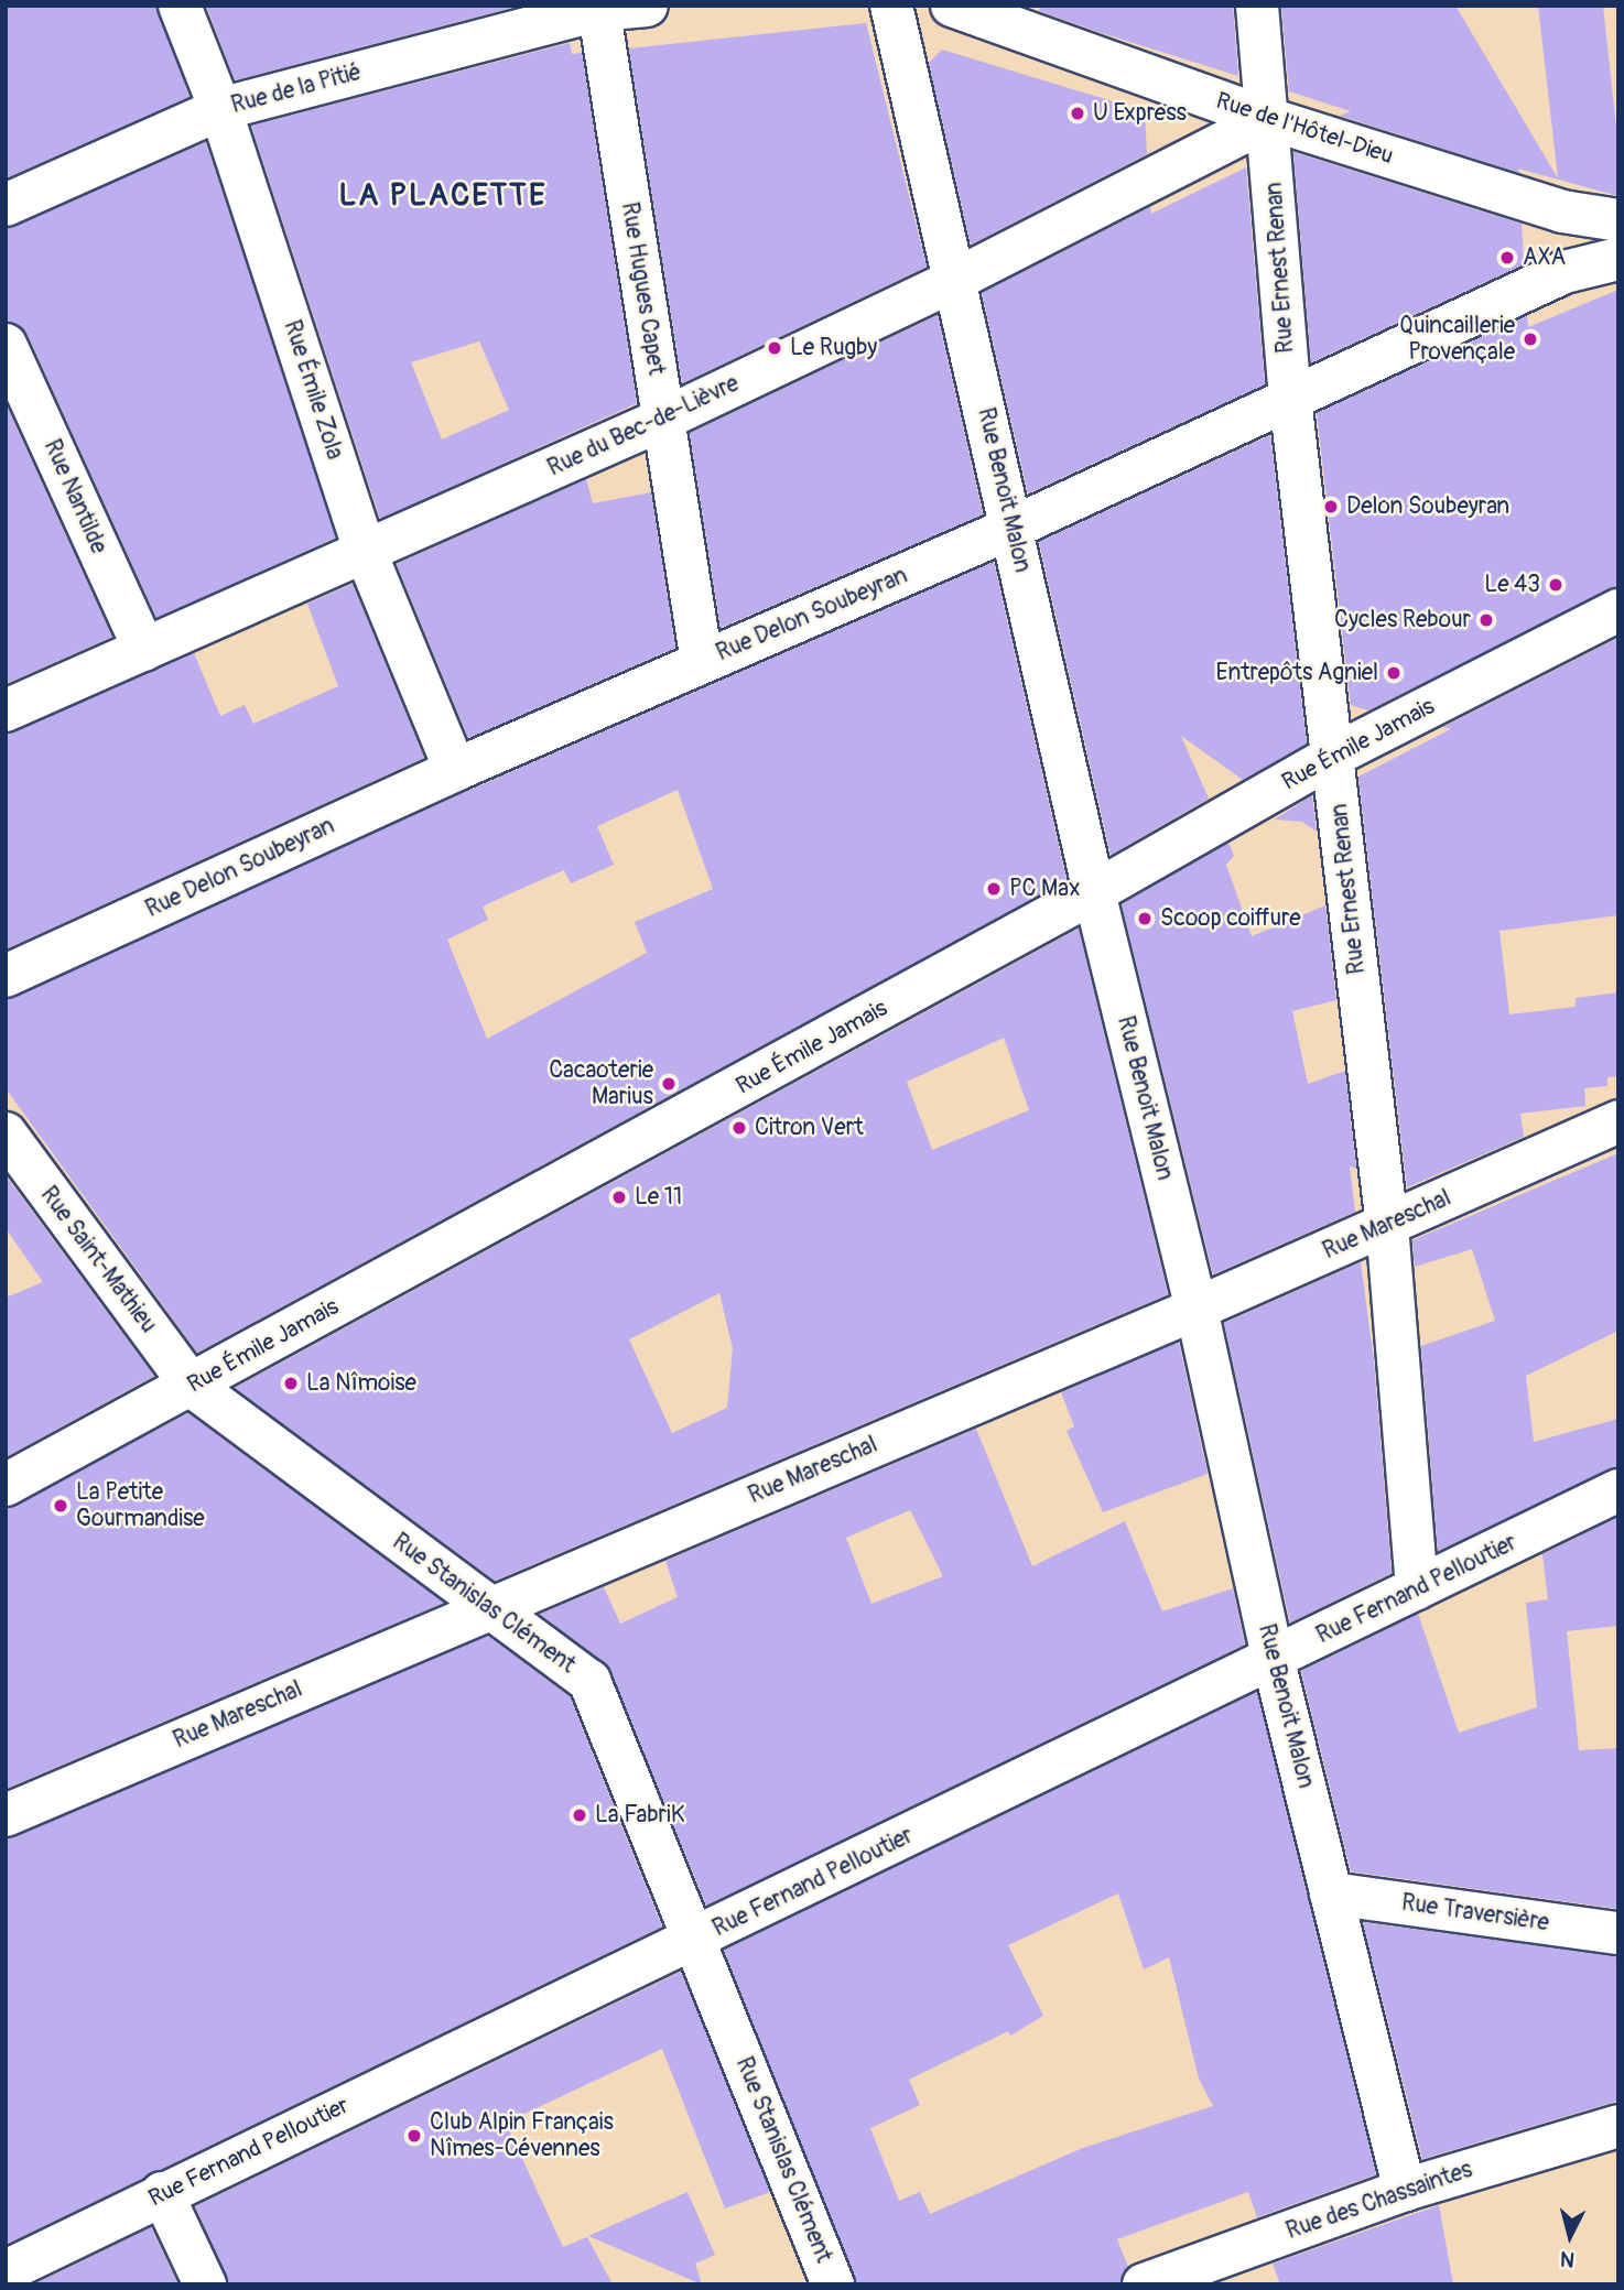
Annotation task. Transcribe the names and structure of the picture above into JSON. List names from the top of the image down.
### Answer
{
  "streets": {
    "street": [
      "Rue de la Pitié",
      "Rue de l'Hôtel-Dieu",
      "Rue Ernest Renan",
      "Rue Hugues Capet",
      "Rue Émile Zola",
      "Rue du Bec-de-Lièvre",
      "Rue Benoit Malon",
      "Rue Nantilde",
      "Rue Delon Soubeyran",
      "Rue Émile Jamais",
      "Rue Mareschal",
      "Rue Saint-Mathieu",
      "Rue Fernand Pelloutier",
      "Rue Stanislas Clément",
      "Rue Traversière",
      "Rue des Chassaintes"
    ]
  },
  "crossings": [
    ["Rue de la Pitié", "Rue Hugues Capet"],
    ["Rue de la Pitié", "Rue Émile Zola"],
    ["Rue de l'Hôtel-Dieu", "Rue Ernest Renan"],
    ["Rue de l'Hôtel-Dieu", "Rue du Bec-de-Lièvre"],
    ["Rue Ernest Renan", "Rue du Bec-de-Lièvre"],
    ["Rue Ernest Renan", "Rue Delon Soubeyran"],
    ["Rue Ernest Renan", "Rue Émile Jamais"],
    ["Rue Ernest Renan", "Rue Mareschal"],
    ["Rue Ernest Renan", "Rue Fernand Pelloutier"],
    ["Rue Hugues Capet", "Rue du Bec-de-Lièvre"],
    ["Rue Hugues Capet", "Rue Delon Soubeyran"],
    ["Rue Émile Zola", "Rue du Bec-de-Lièvre"],
    ["Rue Émile Zola", "Rue Delon Soubeyran"],
    ["Rue du Bec-de-Lièvre", "Rue Benoit Malon"],
    ["Rue du Bec-de-Lièvre", "Rue Nantilde"],
    ["Rue Benoit Malon", "Rue Delon Soubeyran"],
    ["Rue Benoit Malon", "Rue Émile Jamais"],
    ["Rue Benoit Malon", "Rue Mareschal"],
    ["Rue Benoit Malon", "Rue Fernand Pelloutier"],
    ["Rue Benoit Malon", "Rue Traversière"],
    ["Rue Benoit Malon", "Rue des Chassaintes"],
    ["Rue Émile Jamais", "Rue Saint-Mathieu"],
    ["Rue Émile Jamais", "Rue Stanislas Clément"],
    ["Rue Mareschal", "Rue Stanislas Clément"],
    ["Rue Saint-Mathieu", "Rue Stanislas Clément"],
    ["Rue Fernand Pelloutier", "Rue Stanislas Clément"]
  ],
  "districts": ["LA PLACETTE"],
  "places": [
    "U Express",
    "AXA",
    "Quincaillerie Provençale",
    "Le Rugby",
    "Delon Soubeyran",
    "Le 43",
    "Cycles Rebour",
    "Entrepôts Agniel",
    "PC Max",
    "Scoop coiffure",
    "Cacaoterie Marius",
    "Citron Vert",
    "Le 11",
    "La Nîmoise",
    "La Petite Gourmandise",
    "La FabriK",
    "Club Alpin Français Nîmes-Cévennes"
  ],
  "north": "bottom"
}
